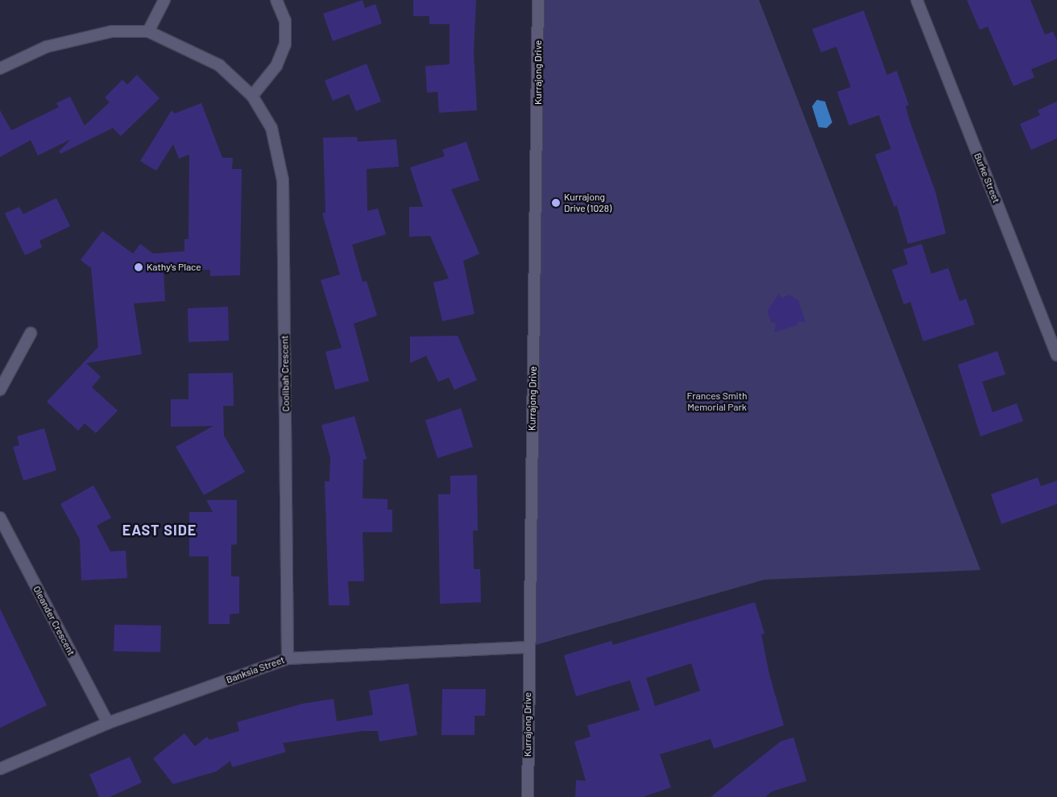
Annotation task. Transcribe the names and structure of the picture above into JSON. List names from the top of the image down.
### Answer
{
  "streets": {
    "street": [
      "Kurrajong Drive",
      "Burke Street",
      "Coolibah Crescent",
      "Oleander Crescent",
      "Banksia Street"
    ]
  },
  "crossings": [
    ["Kurrajong Drive", "Banksia Street"],
    ["Coolibah Crescent", "Banksia Street"],
    ["Oleander Crescent", "Banksia Street"]
  ],
  "districts": ["EAST SIDE"],
  "parks": ["Frances Smith Memorial Park"],
  "places": ["Kurrajong Drive (1028)", "Kathy's Place"]
}
